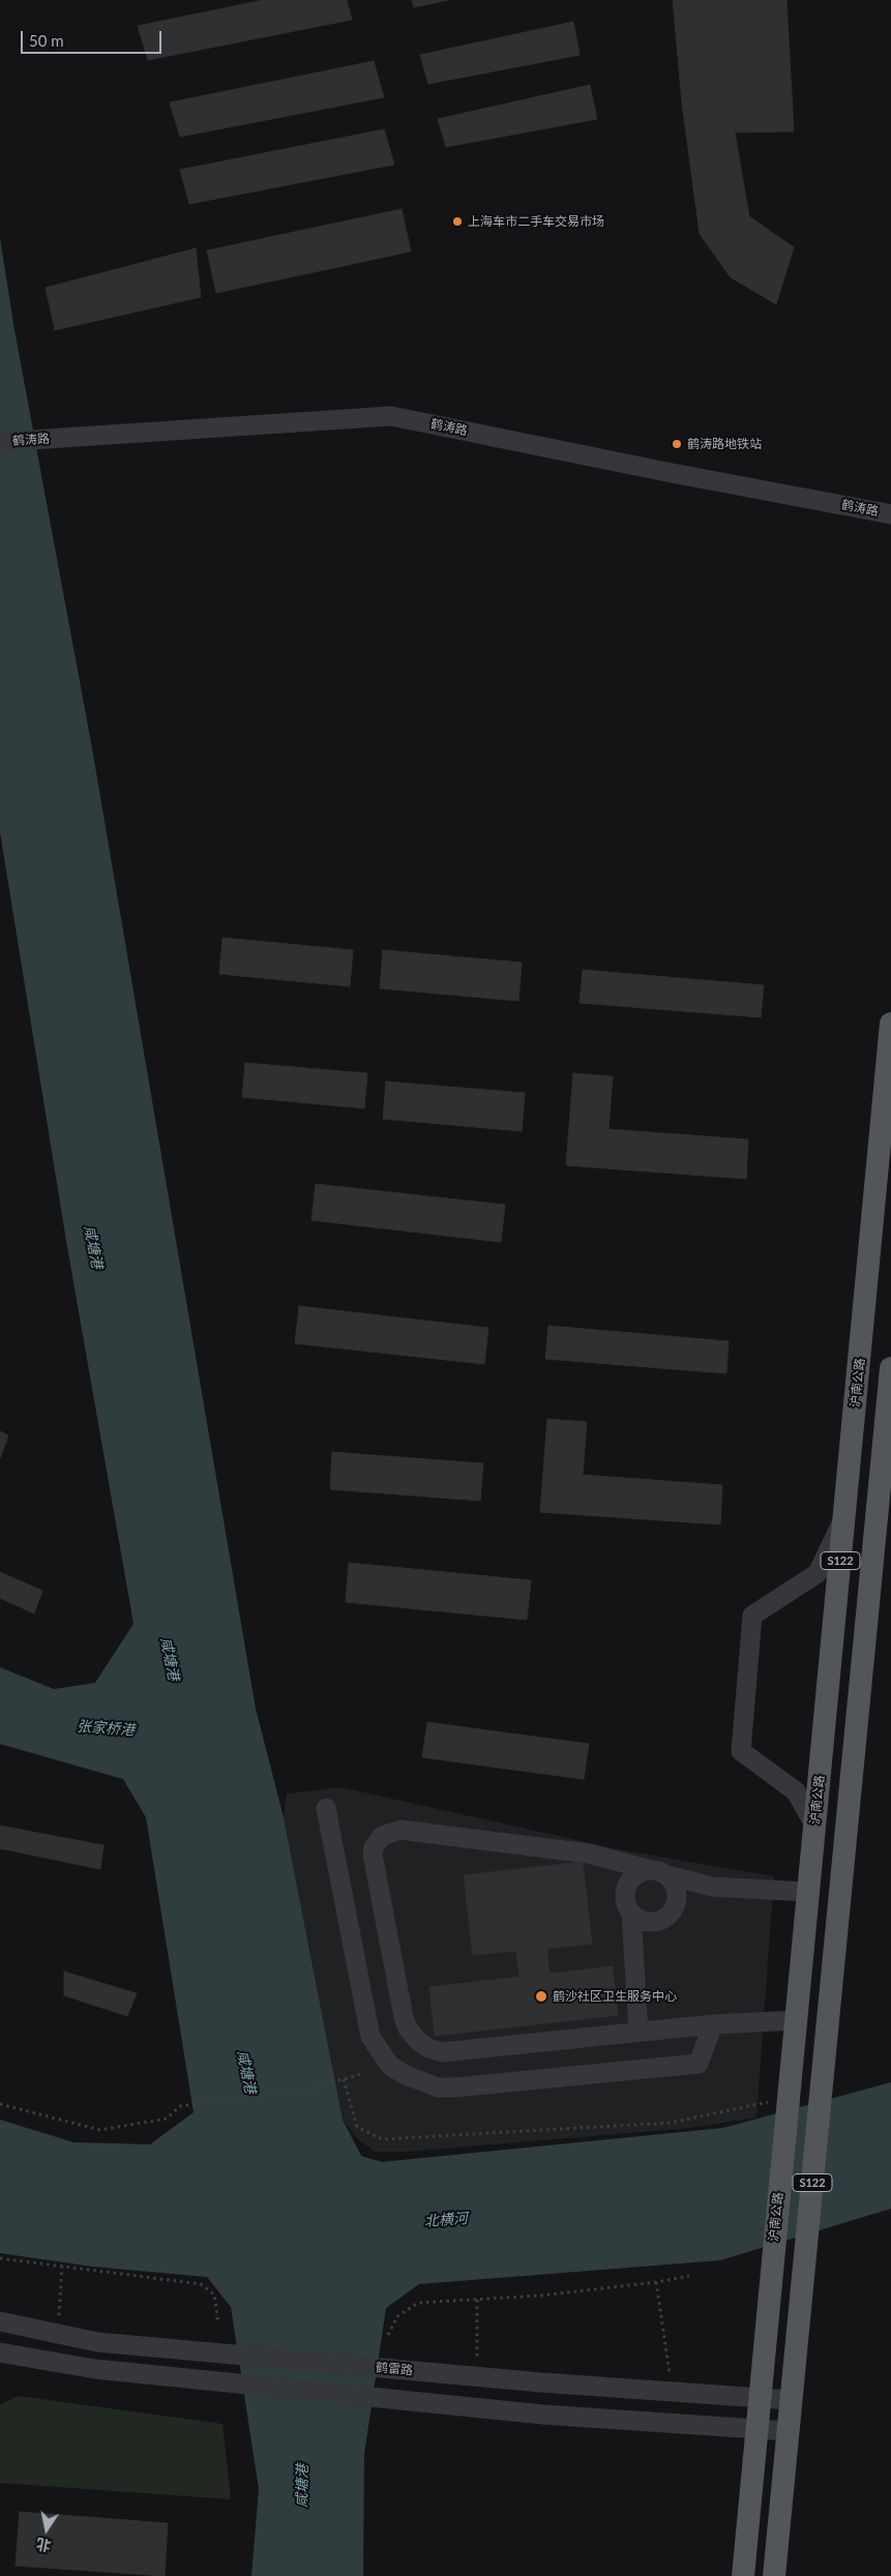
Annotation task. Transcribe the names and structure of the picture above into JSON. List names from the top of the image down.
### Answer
{
  "streets": {
    "main road": ["沪南公路", "S122"],
    "street": ["鹤涛路", "鹤雷路"]
  },
  "crossings": [
    ["沪南公路", "鹤雷路"],
    ["S122", "鹤雷路"]
  ],
  "water": ["咸塘港", "张家桥港", "北横河"],
  "places": ["上海车市二手车交易市场", "鹤涛路地铁站", "鹤沙社区卫生服务中心"],
  "scale_bar": "50 m",
  "north": "bottom"
}
